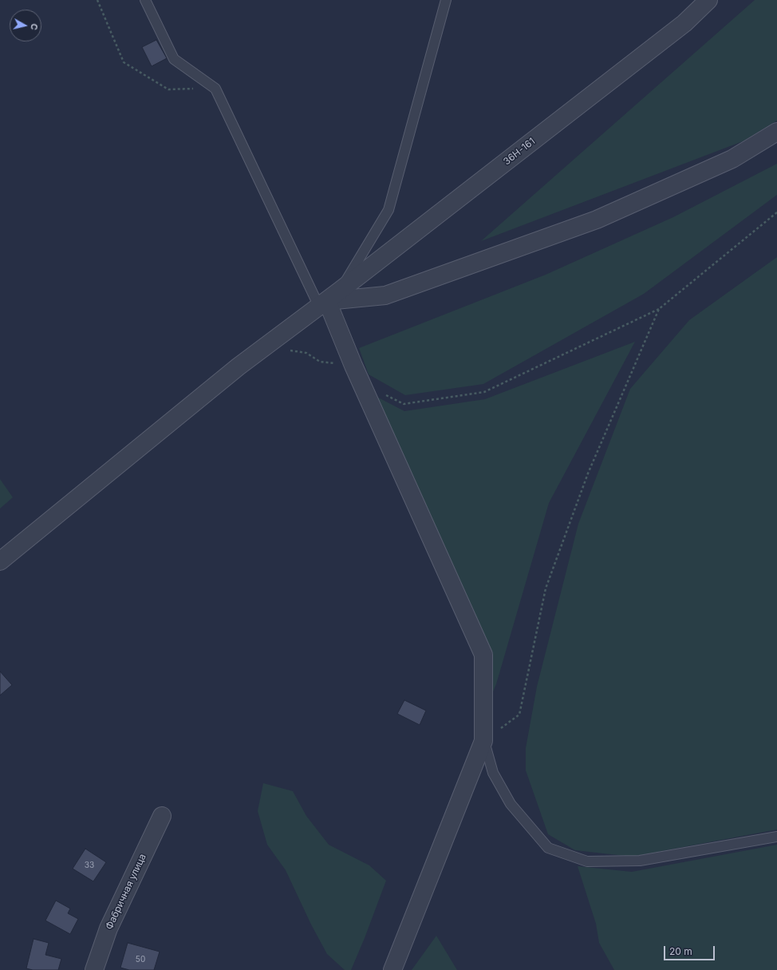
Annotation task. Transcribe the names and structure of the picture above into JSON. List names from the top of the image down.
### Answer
{
  "streets": {
    "street": ["36Н-161", "Фабричная улица"]
  },
  "house_numbers": ["33", "50"],
  "scale_bar": "20 m",
  "north": "right"
}
